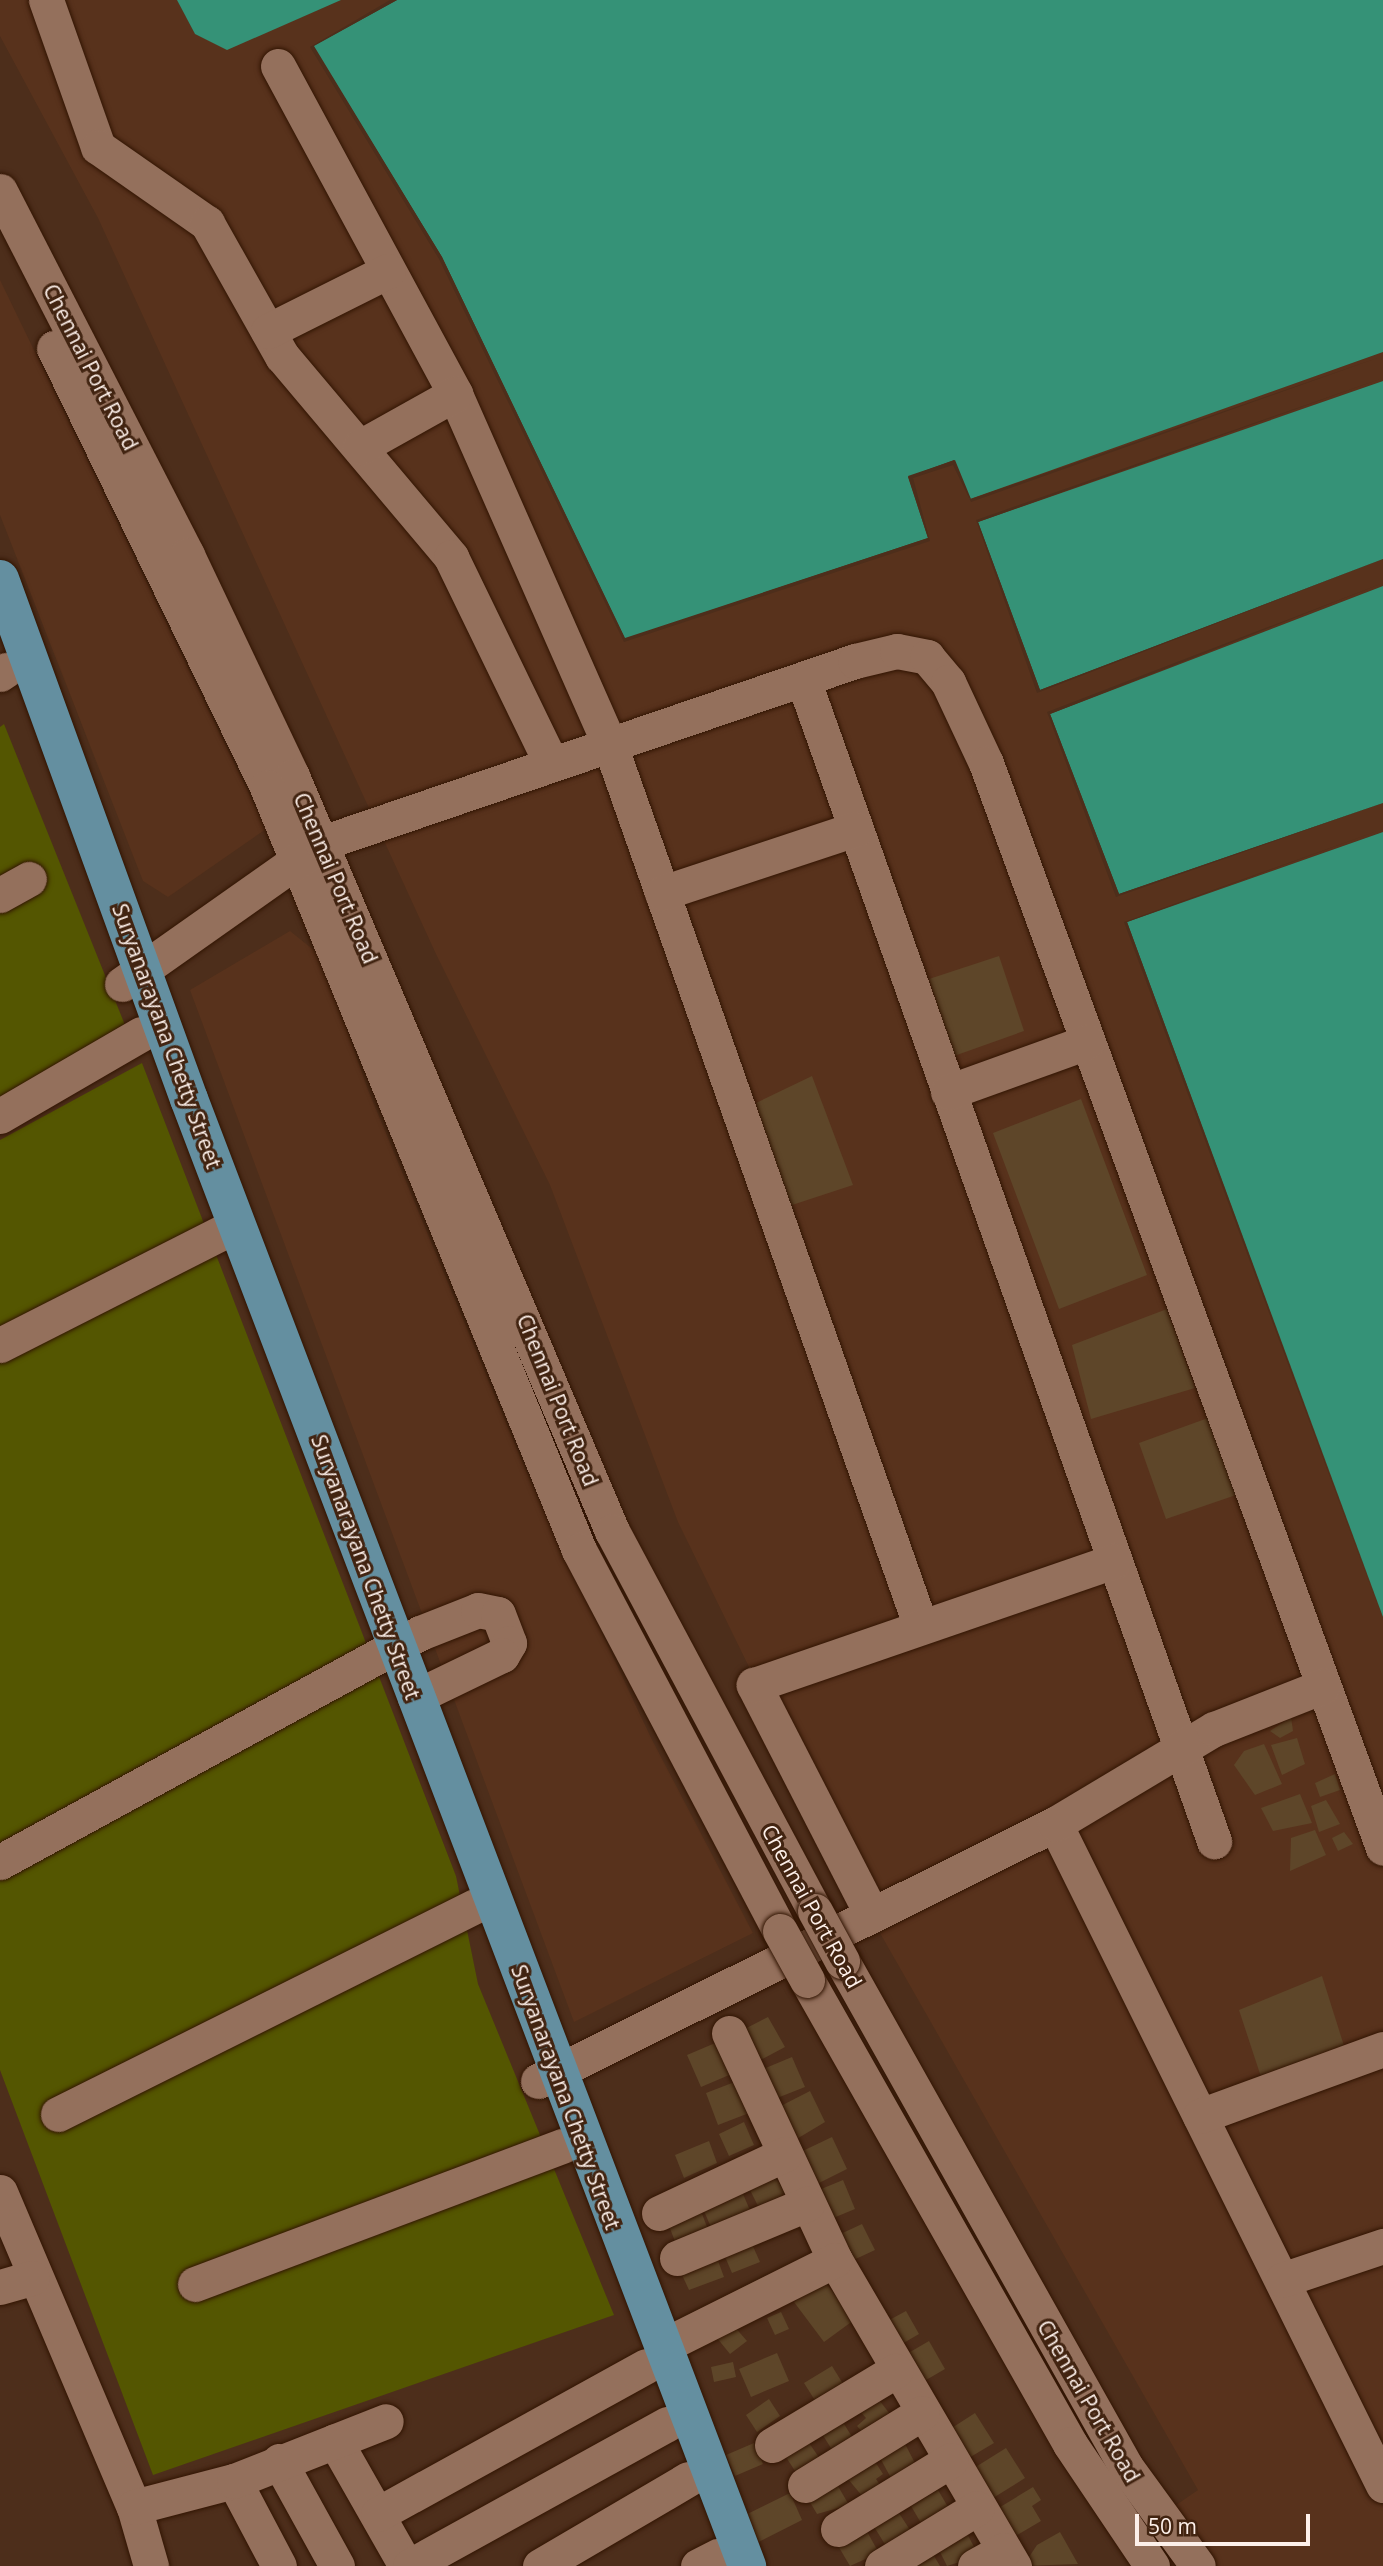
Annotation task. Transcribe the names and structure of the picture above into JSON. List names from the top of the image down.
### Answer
{
  "streets": {
    "main road": ["Suryanarayana Chetty Street"],
    "street": ["Chennai Port Road"]
  },
  "scale_bar": "50 m"
}
